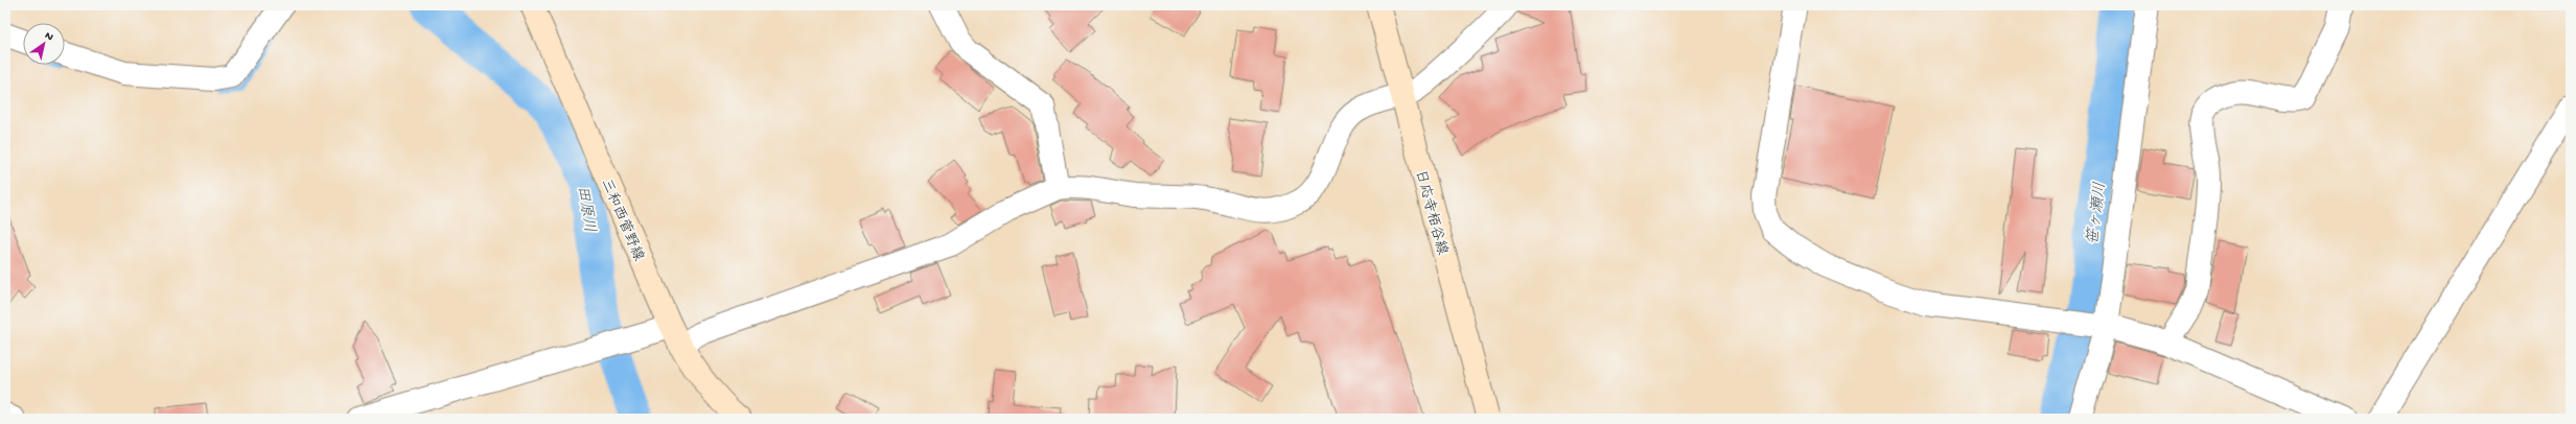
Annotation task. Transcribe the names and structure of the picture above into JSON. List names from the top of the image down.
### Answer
{
  "streets": {
    "main road": ["日応寺栢谷線", "三和西菅野線"]
  },
  "water": ["田原川", "笹ヶ瀬川"],
  "north": "top right"
}
